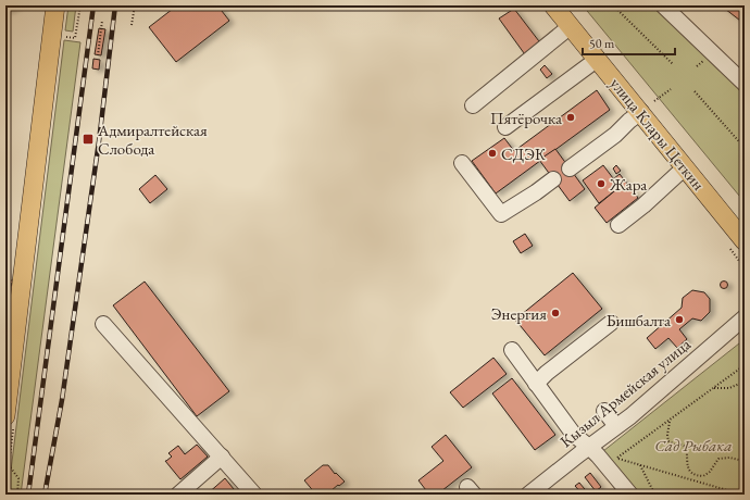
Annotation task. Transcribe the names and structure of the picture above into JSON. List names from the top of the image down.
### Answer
{
  "streets": {
    "main road": ["улица Клары Цеткин"],
    "street": ["Кызыл Армейская улица"]
  },
  "parks": ["Сад Рыбака"],
  "places": {
    "other": [
      "Пятёрочка",
      "СДЭК",
      "Жара",
      "Энергия",
      "Бишбалта"
    ],
    "transit": ["Адмиралтейская Слобода"]
  },
  "scale_bar": "50 m"
}
